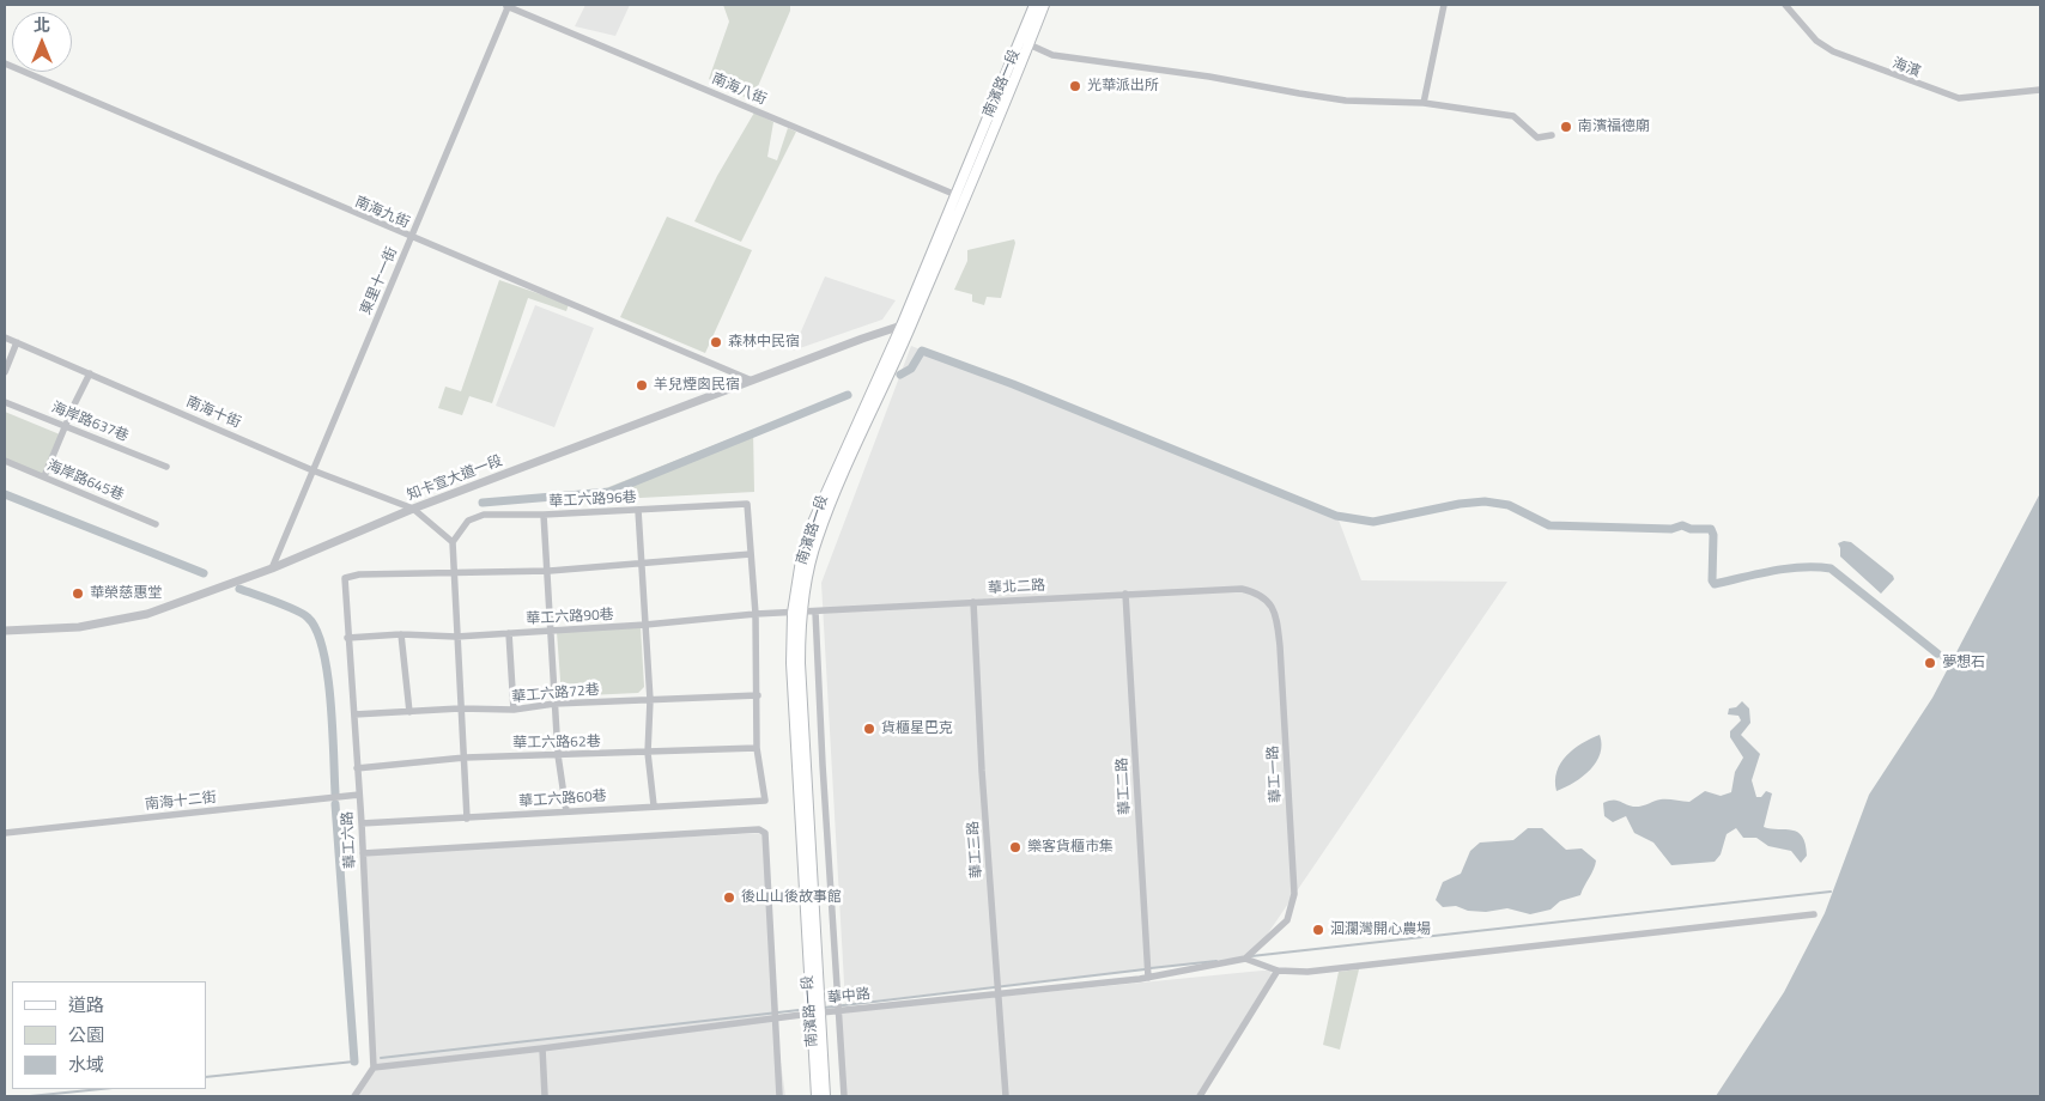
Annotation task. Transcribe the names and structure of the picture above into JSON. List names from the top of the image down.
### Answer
{
  "streets": {
    "main road": ["南濱路一段"],
    "street": [
      "海濱",
      "南海八街",
      "南海九街",
      "東里十一街",
      "南海十街",
      "海岸路637巷",
      "知卡宣大道一段",
      "海岸路645巷",
      "華工六路96巷",
      "華北二路",
      "華工六路90巷",
      "華工六路72巷",
      "華工六路62巷",
      "華工一路",
      "華工二路",
      "華工六路60巷",
      "南海十二街",
      "華工六路",
      "華工三路",
      "華中路"
    ]
  },
  "crossings": [
    ["南濱路一段", "南海八街"],
    ["南濱路一段", "知卡宣大道一段"],
    ["南濱路一段", "華北二路"],
    ["南濱路一段", "華工六路90巷"],
    ["南濱路一段", "華中路"],
    ["南海八街", "東里十一街"],
    ["南海九街", "東里十一街"],
    ["南海九街", "知卡宣大道一段"],
    ["東里十一街", "南海十街"],
    ["東里十一街", "知卡宣大道一段"],
    ["南海十街", "知卡宣大道一段"],
    ["南海十街", "華工六路96巷"],
    ["華北二路", "華工六路90巷"],
    ["華北二路", "華工一路"],
    ["華北二路", "華工二路"],
    ["華北二路", "華工三路"],
    ["華工六路90巷", "華工六路"],
    ["華工六路72巷", "華工六路"],
    ["華工六路62巷", "華工六路60巷"],
    ["華工六路62巷", "華工六路"],
    ["華工一路", "華中路"],
    ["華工二路", "華中路"],
    ["華工六路60巷", "華工六路"],
    ["南海十二街", "華工六路"],
    ["華工六路", "華中路"],
    ["華工三路", "華中路"]
  ],
  "places": [
    "光華派出所",
    "南濱福德廟",
    "森林中民宿",
    "羊兒煙囪民宿",
    "華榮慈惠堂",
    "夢想石",
    "貨櫃星巴克",
    "樂客貨櫃市集",
    "後山山後故事館",
    "洄瀾灣開心農場"
  ],
  "legend": ["道路", "公園", "水域"],
  "north": "top"
}
